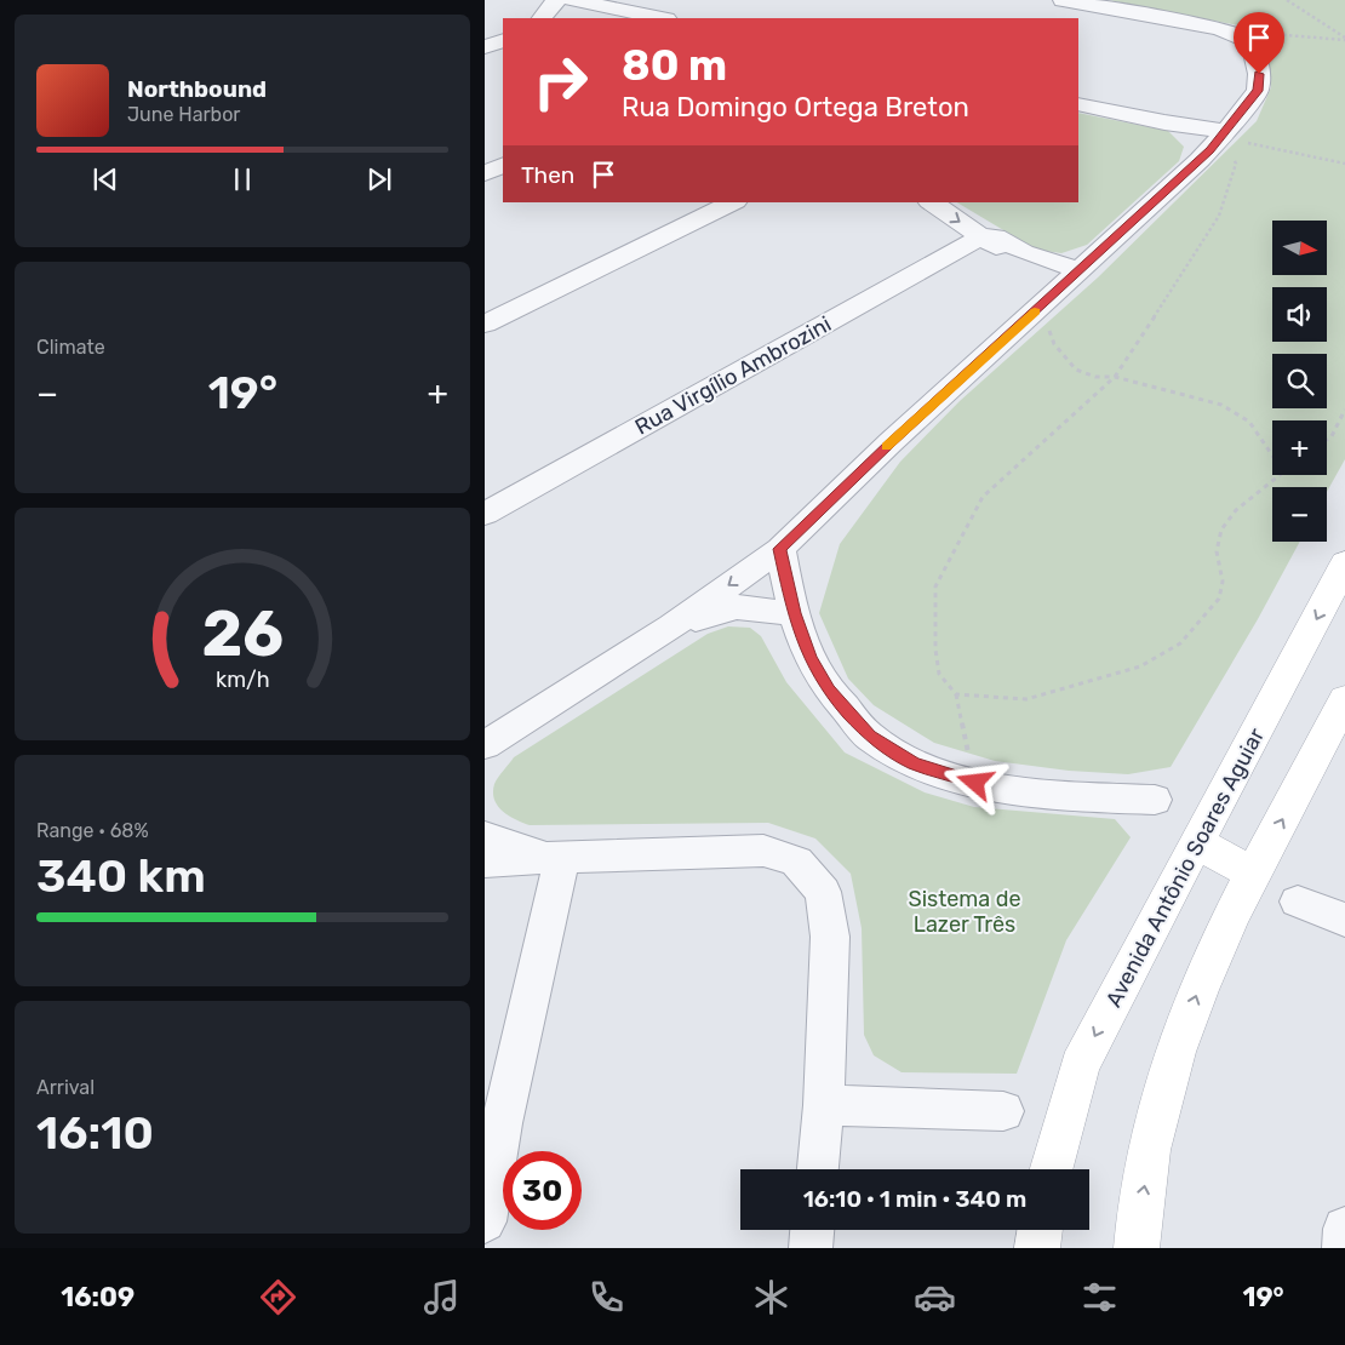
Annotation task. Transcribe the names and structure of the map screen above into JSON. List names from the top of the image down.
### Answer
{
  "streets": {
    "main road": ["Avenida Antônio Soares Aguiar"],
    "street": ["Rua Virgílio Ambrozini"]
  },
  "parks": ["Sistema de Lazer Três"],
  "north": "right",
  "page": {
    "turn": ["80 m", "Rua Domingo Ortega Breton"],
    "song": ["Northbound", "June Harbor"],
    "then": "Then",
    "map_buttons": ["+", "−"],
    "tile": [
      "Climate",
      ["Range · 68%", "340 km"],
      ["Arrival", "16:10"]
    ],
    "heat": ["−", "19°", "+"],
    "limit": "30",
    "trip": "16:10 · 1 min · 340 m",
    "tabs": ["16:09", "19°"],
    "gauge": ["26", "km/h"]
  }
}
